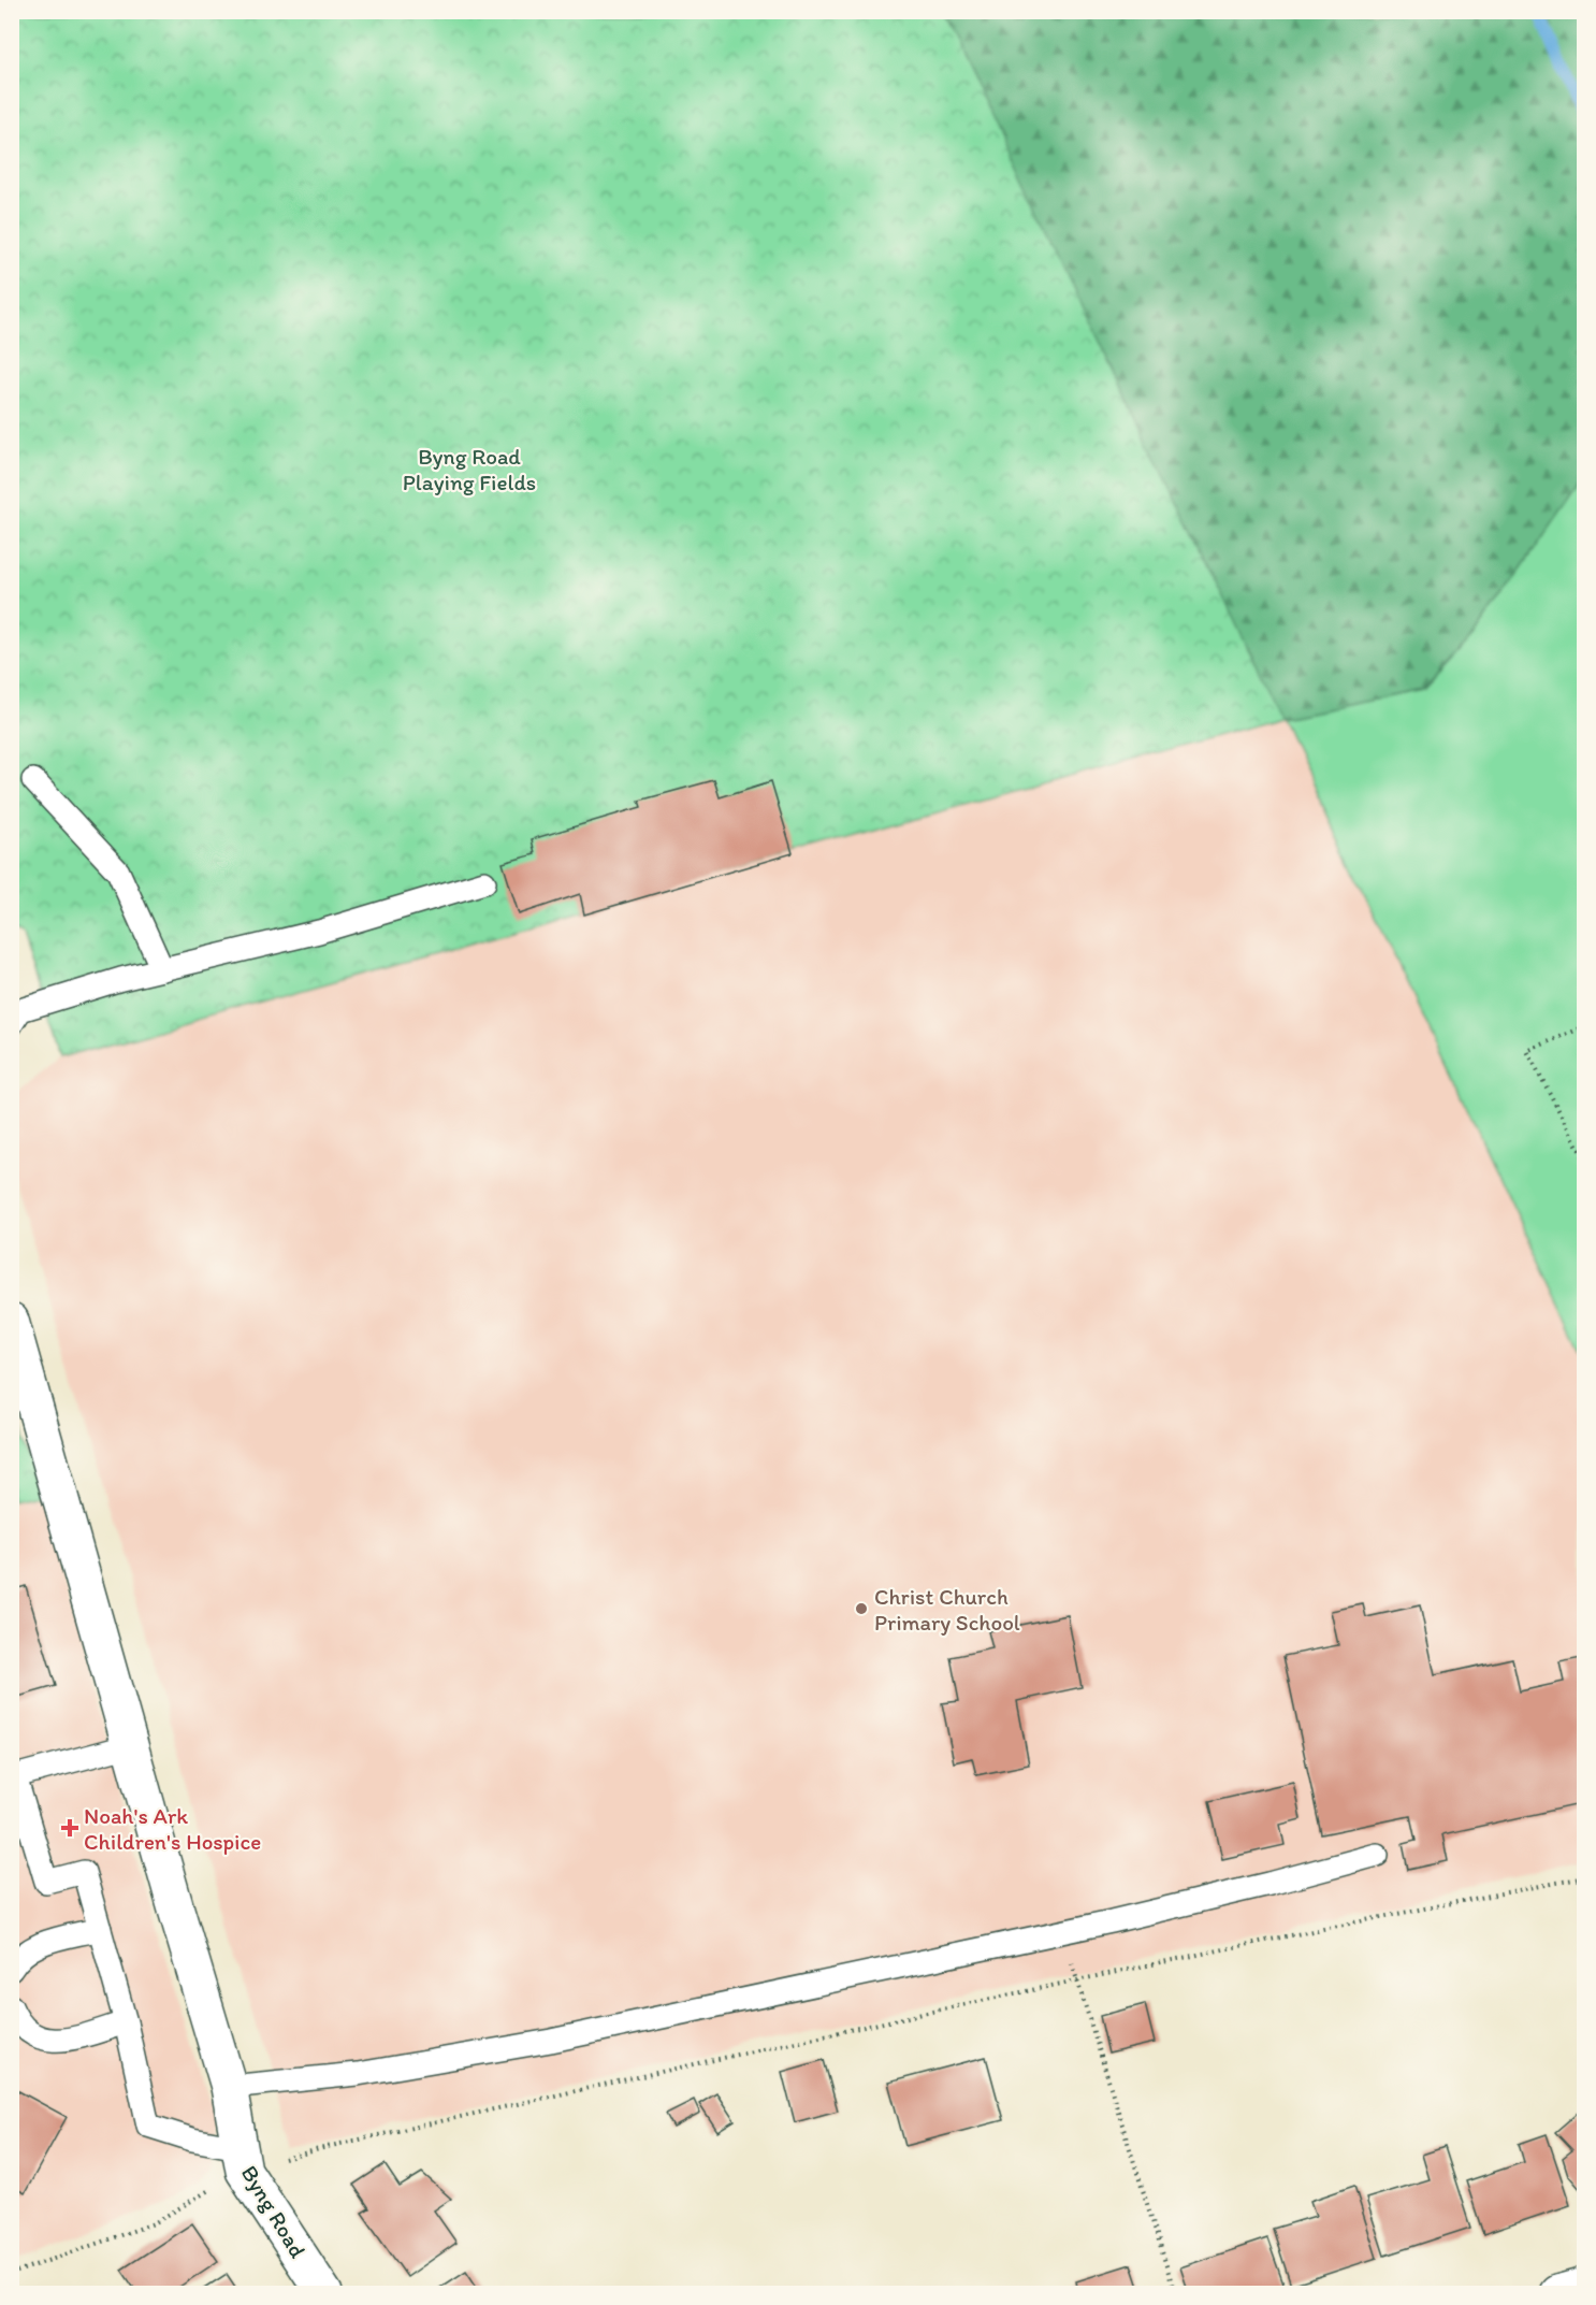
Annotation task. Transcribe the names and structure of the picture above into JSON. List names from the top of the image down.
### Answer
{
  "streets": {
    "street": ["Byng Road"]
  },
  "parks": ["Byng Road Playing Fields"],
  "places": {
    "other": ["Christ Church Primary School"],
    "health": ["Noah's Ark Children's Hospice"]
  }
}
